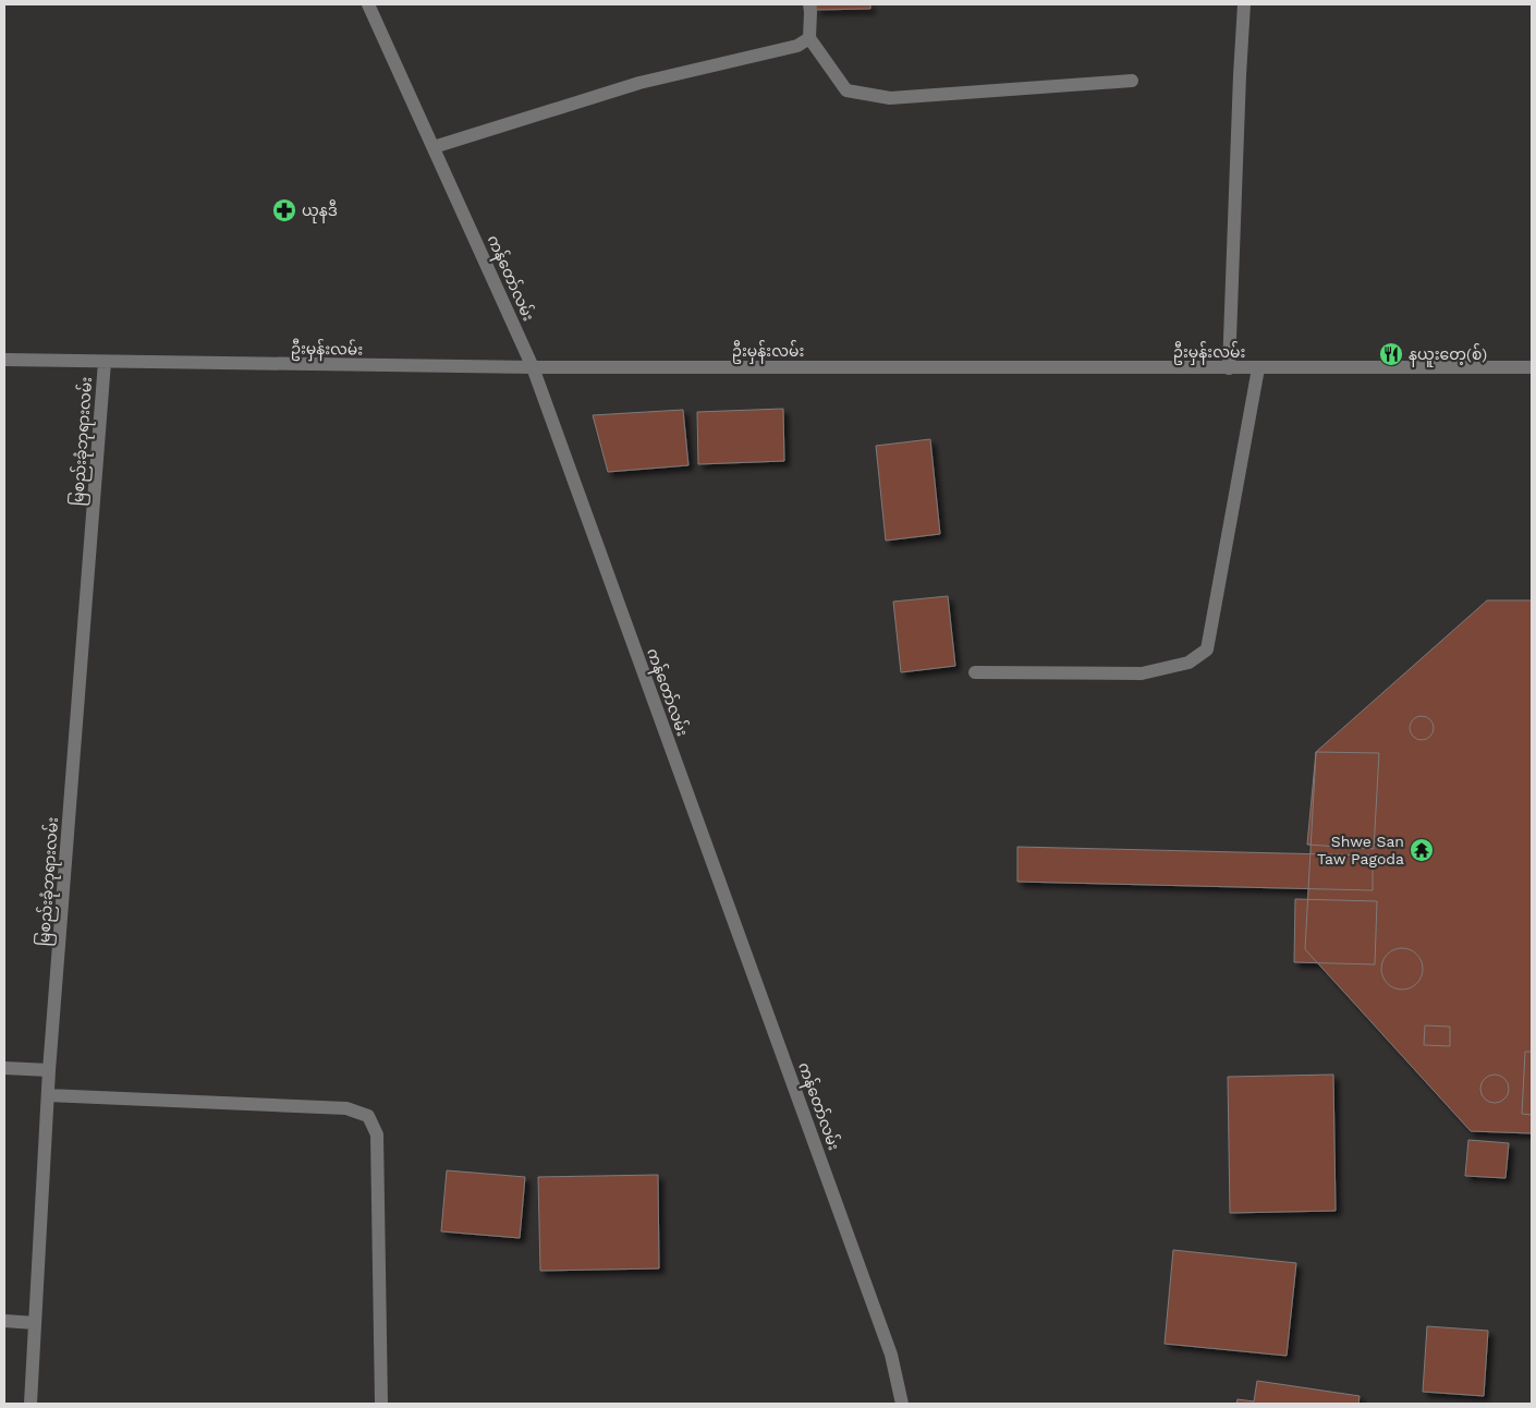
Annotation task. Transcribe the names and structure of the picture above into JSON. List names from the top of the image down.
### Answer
{
  "streets": {
    "street": ["ကန်တော်လမ်း", "ဦးမှန်းလမ်း", "မြစည်းခုံဘုရားလမ်း"]
  },
  "crossings": [
    ["ကန်တော်လမ်း", "ဦးမှန်းလမ်း"],
    ["ဦးမှန်းလမ်း", "မြစည်းခုံဘုရားလမ်း"]
  ],
  "places": {
    "pharmacy": ["ယုနဒီ"],
    "restaurant": ["နယူးတေ့(စ်)"],
    "temple": ["Shwe San Taw Pagoda"]
  }
}
